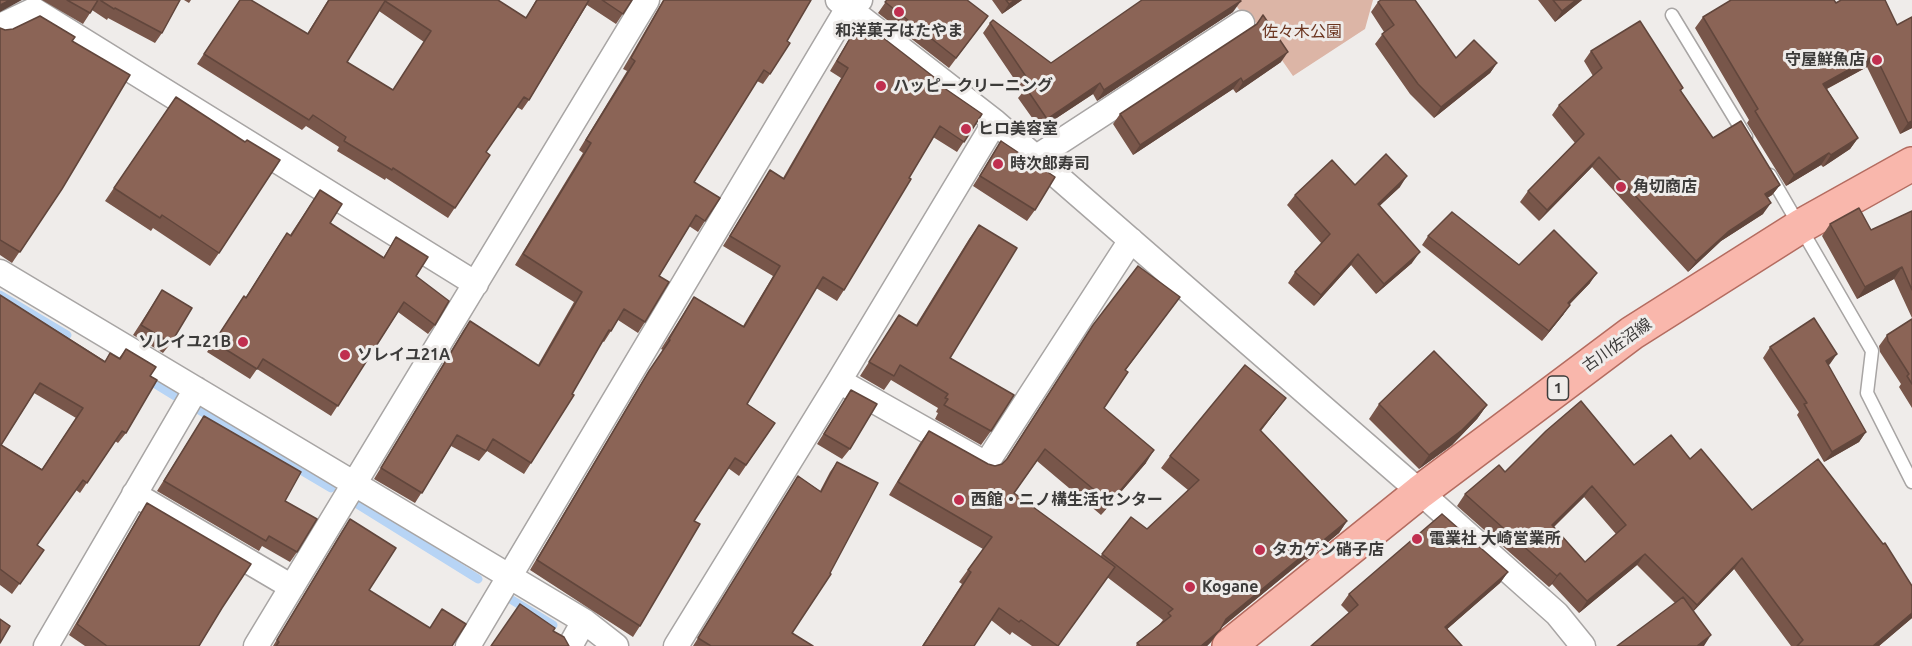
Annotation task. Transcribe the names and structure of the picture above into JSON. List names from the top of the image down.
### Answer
{
  "streets": {
    "main road": ["古川佐沼線", "1"]
  },
  "parks": ["佐々木公園"],
  "places": [
    "和洋菓子はたやま",
    "守屋鮮魚店",
    "ハッピークリーニング",
    "ヒロ美容室",
    "時次郎寿司",
    "角切商店",
    "ソレイユ21B",
    "ソレイユ21A",
    "西館・ニノ構生活センター",
    "電業社 大崎営業所",
    "タカゲン硝子店",
    "Kogane"
  ]
}
